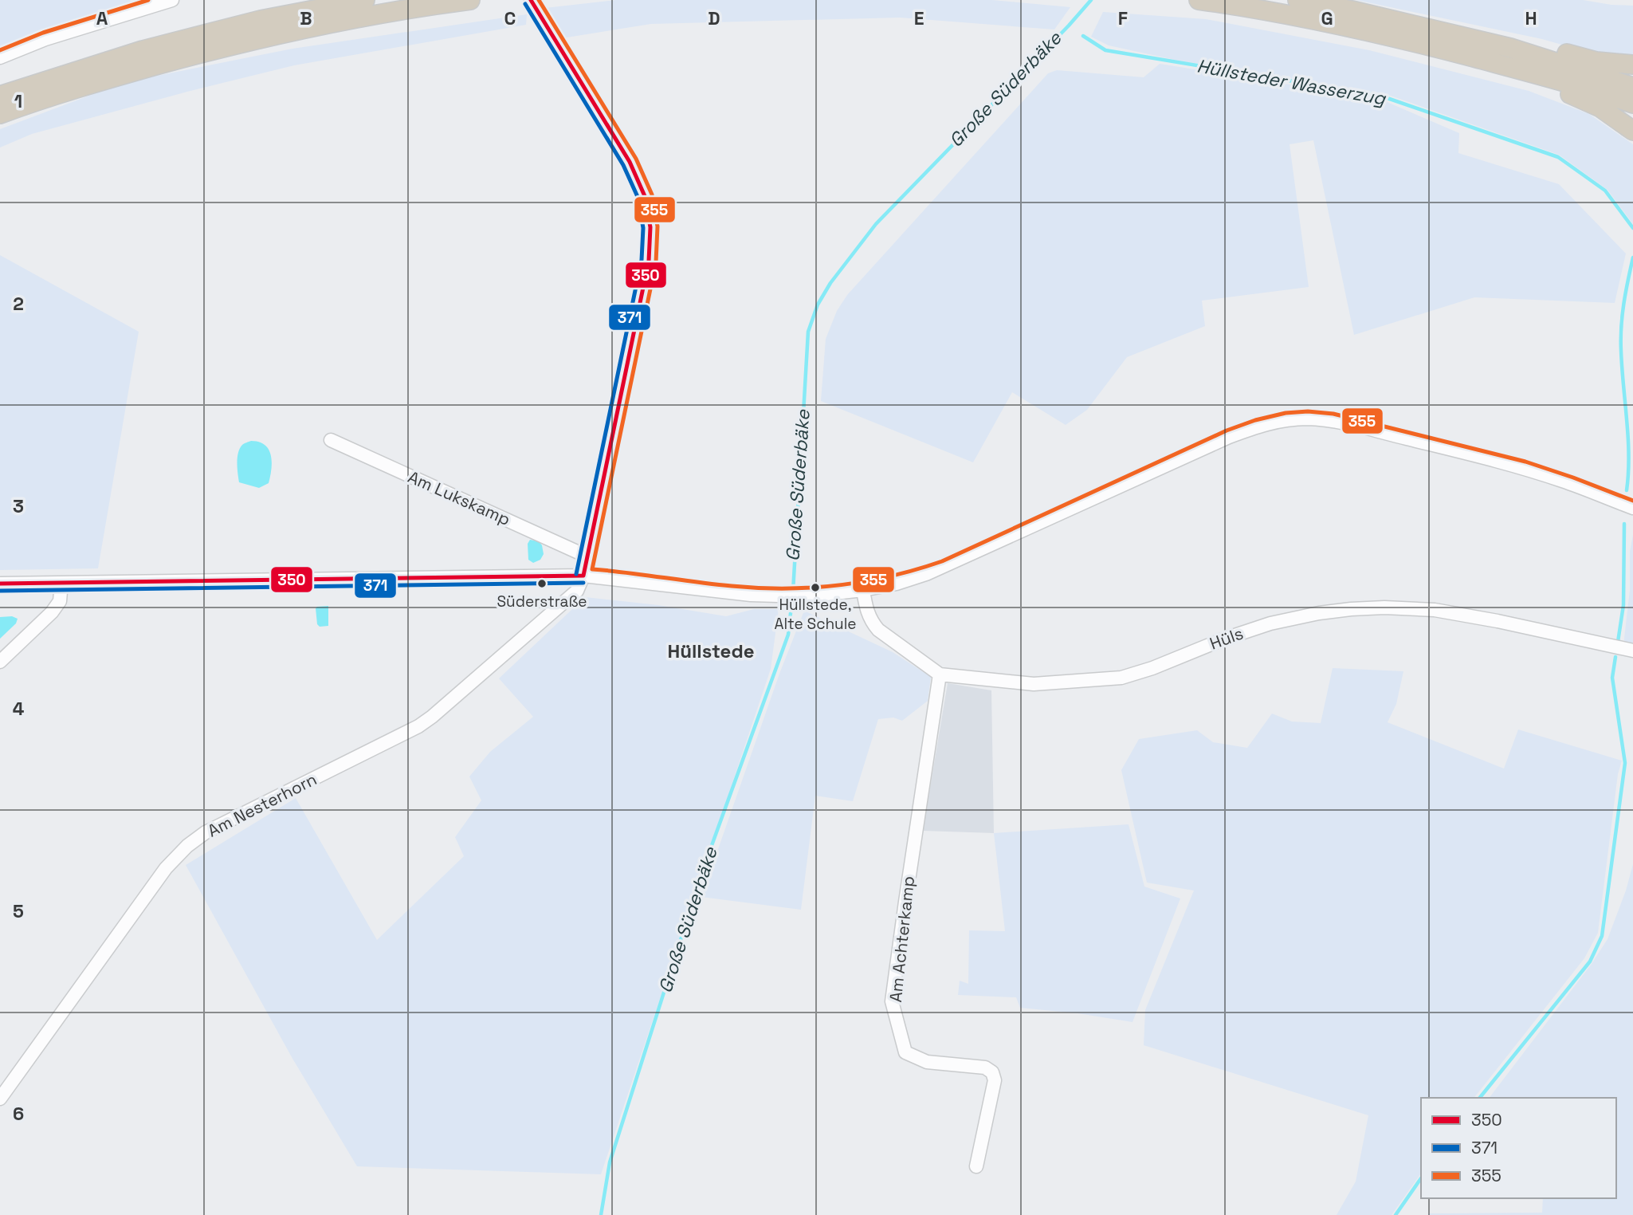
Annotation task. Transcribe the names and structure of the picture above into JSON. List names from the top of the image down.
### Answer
{
  "streets": {
    "street": [
      "Am Lukskamp",
      "Hüls",
      "Am Nesterhorn",
      "Am Achterkamp"
    ]
  },
  "crossings": [
    ["Hüls", "Am Achterkamp"]
  ],
  "districts": ["Hüllstede"],
  "water": ["Hüllsteder Wasserzug", "Große Süderbäke"],
  "places": ["Süderstraße", "Hüllstede, Alte Schule"],
  "lines": ["transit line 350", "transit line 355", "transit line 371"],
  "legend": ["350", "371", "355"],
  "grid": {
    "columns": [
      "A",
      "B",
      "C",
      "D",
      "E",
      "F",
      "G",
      "H"
    ],
    "rows": [
      "1",
      "2",
      "3",
      "4",
      "5",
      "6"
    ]
  }
}
